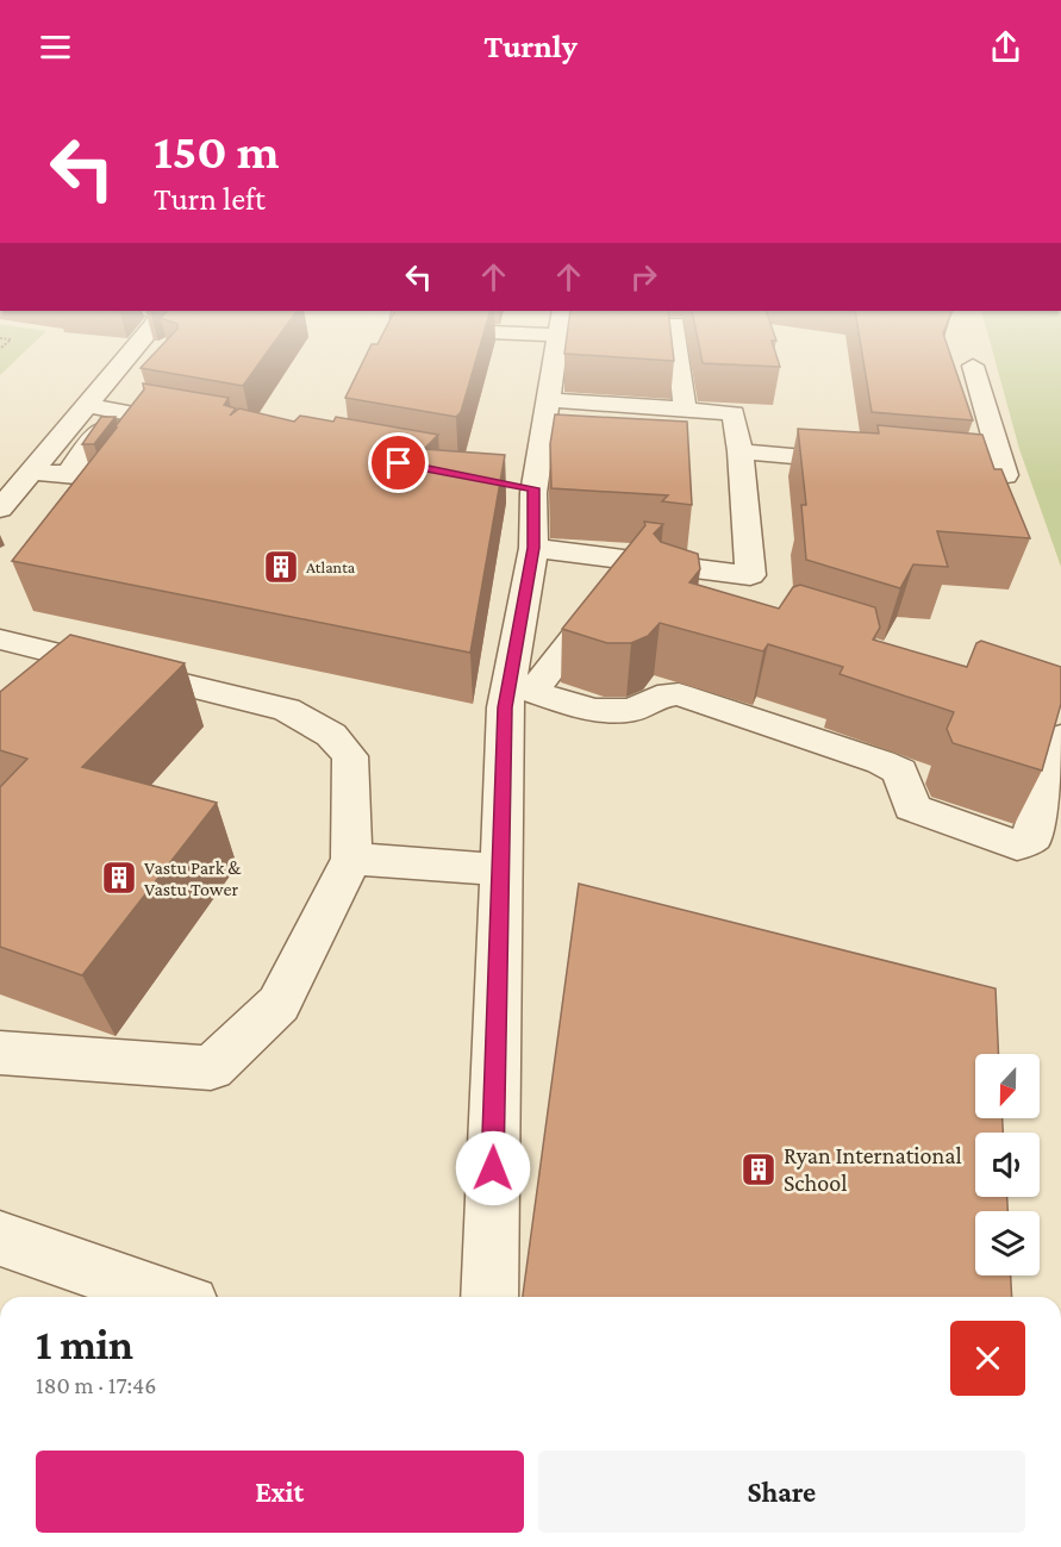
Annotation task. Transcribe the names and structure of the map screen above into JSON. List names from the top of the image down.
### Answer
{
  "places": {
    "building": ["Atlanta", "Vastu Park & Vastu Tower", "Ryan International School"]
  },
  "north": "bottom",
  "page": {
    "header": "Turnly",
    "turn": ["150 m", "Turn left"],
    "heading": ["1 min", "180 m · 17:46"],
    "buttons": ["Exit", "Share"]
  }
}
